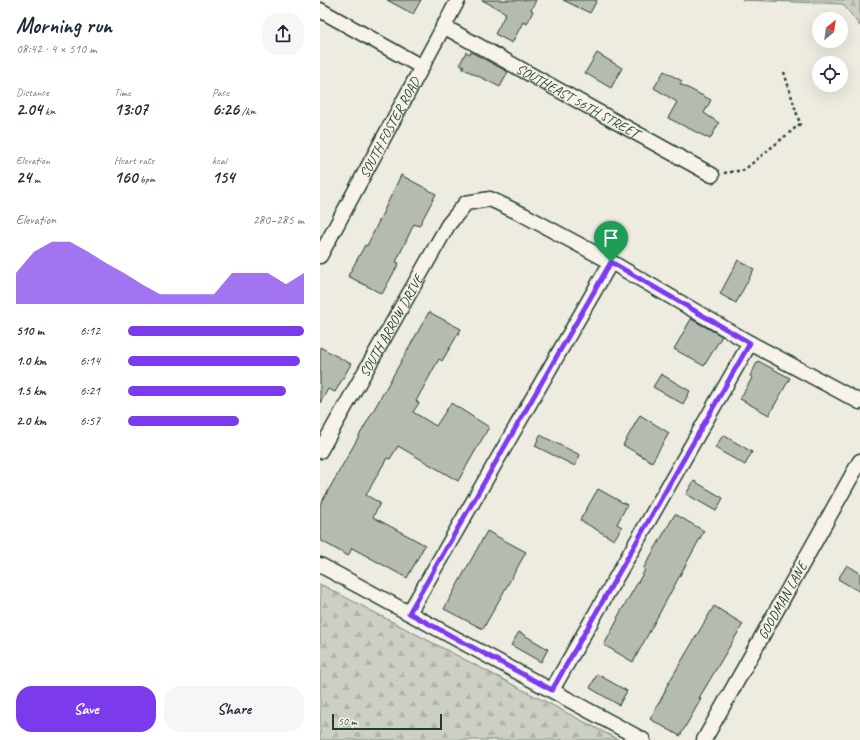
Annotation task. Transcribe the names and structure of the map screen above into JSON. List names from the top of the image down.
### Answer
{
  "streets": {
    "street": [
      "SOUTHEAST 56TH STREET",
      "SOUTH FOSTER ROAD",
      "SOUTH ARROW DRIVE",
      "GOODMAN LANE"
    ]
  },
  "crossings": [
    ["SOUTHEAST 56TH STREET", "SOUTH FOSTER ROAD"]
  ],
  "scale_bar": "50 m",
  "north": "top right",
  "page": {
    "heading": ["Morning run", "08:42 · 4 × 510 m"],
    "stats": [
      ["Distance", "2.04 km"],
      ["Time", "13:07"],
      ["Pace", "6:26 /km"],
      ["Elevation", "24 m"],
      ["Heart rate", "160 bpm"],
      ["kcal", "154"]
    ],
    "chart": ["Elevation", "280–285 m"],
    "list": [
      {
        "name": "510 m",
        "note": "6:12"
      },
      {
        "name": "1.0 km",
        "note": "6:14"
      },
      {
        "name": "1.5 km",
        "note": "6:21"
      },
      {
        "name": "2.0 km",
        "note": "6:57"
      }
    ],
    "buttons": ["Save", "Share"],
    "scale": "50 m"
  }
}
